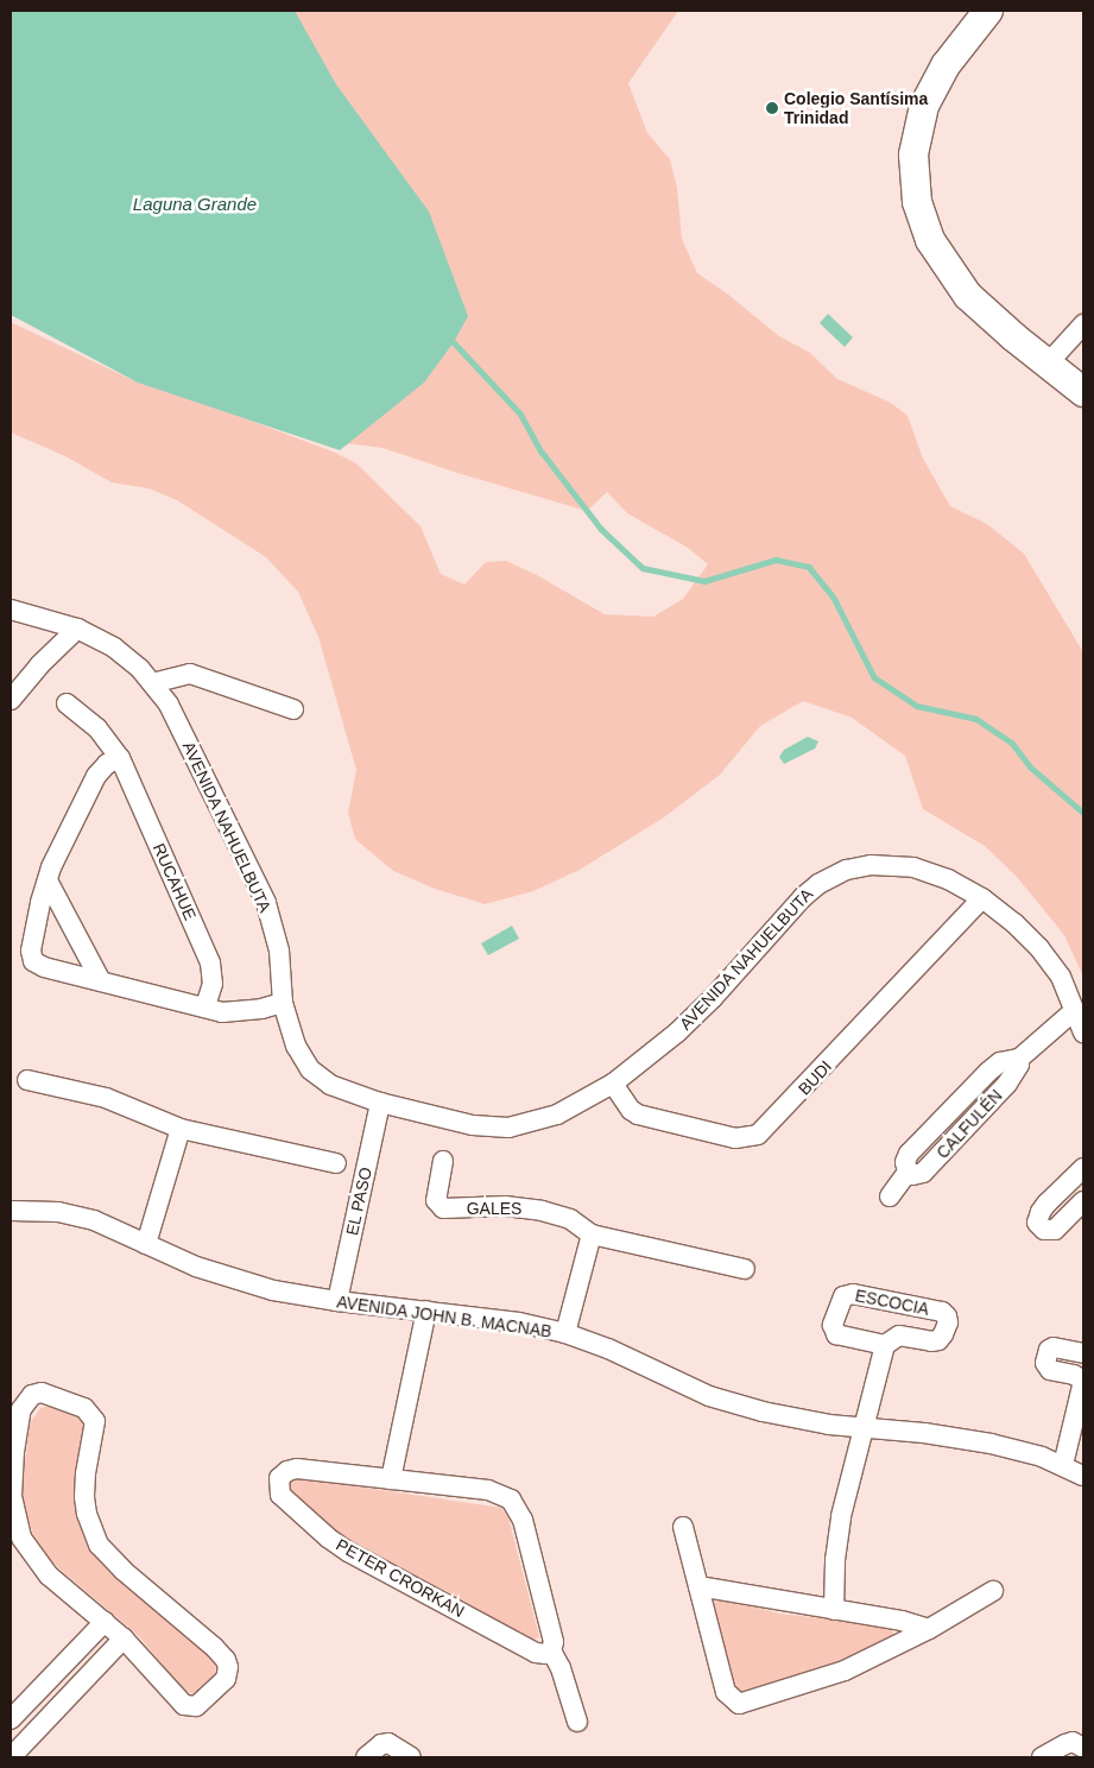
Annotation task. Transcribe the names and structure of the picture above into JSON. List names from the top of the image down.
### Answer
{
  "streets": {
    "street": [
      "AVENIDA NAHUELBUTA",
      "RUCAHUE",
      "BUDI",
      "CALFULÉN",
      "EL PASO",
      "GALES",
      "ESCOCIA",
      "AVENIDA JOHN B. MACNAB",
      "PETER CRORKAN"
    ]
  },
  "crossings": [
    ["AVENIDA NAHUELBUTA", "BUDI"],
    ["AVENIDA NAHUELBUTA", "CALFULÉN"],
    ["AVENIDA NAHUELBUTA", "EL PASO"],
    ["EL PASO", "AVENIDA JOHN B. MACNAB"]
  ],
  "water": ["Laguna Grande"],
  "places": ["Colegio Santísima Trinidad"]
}
